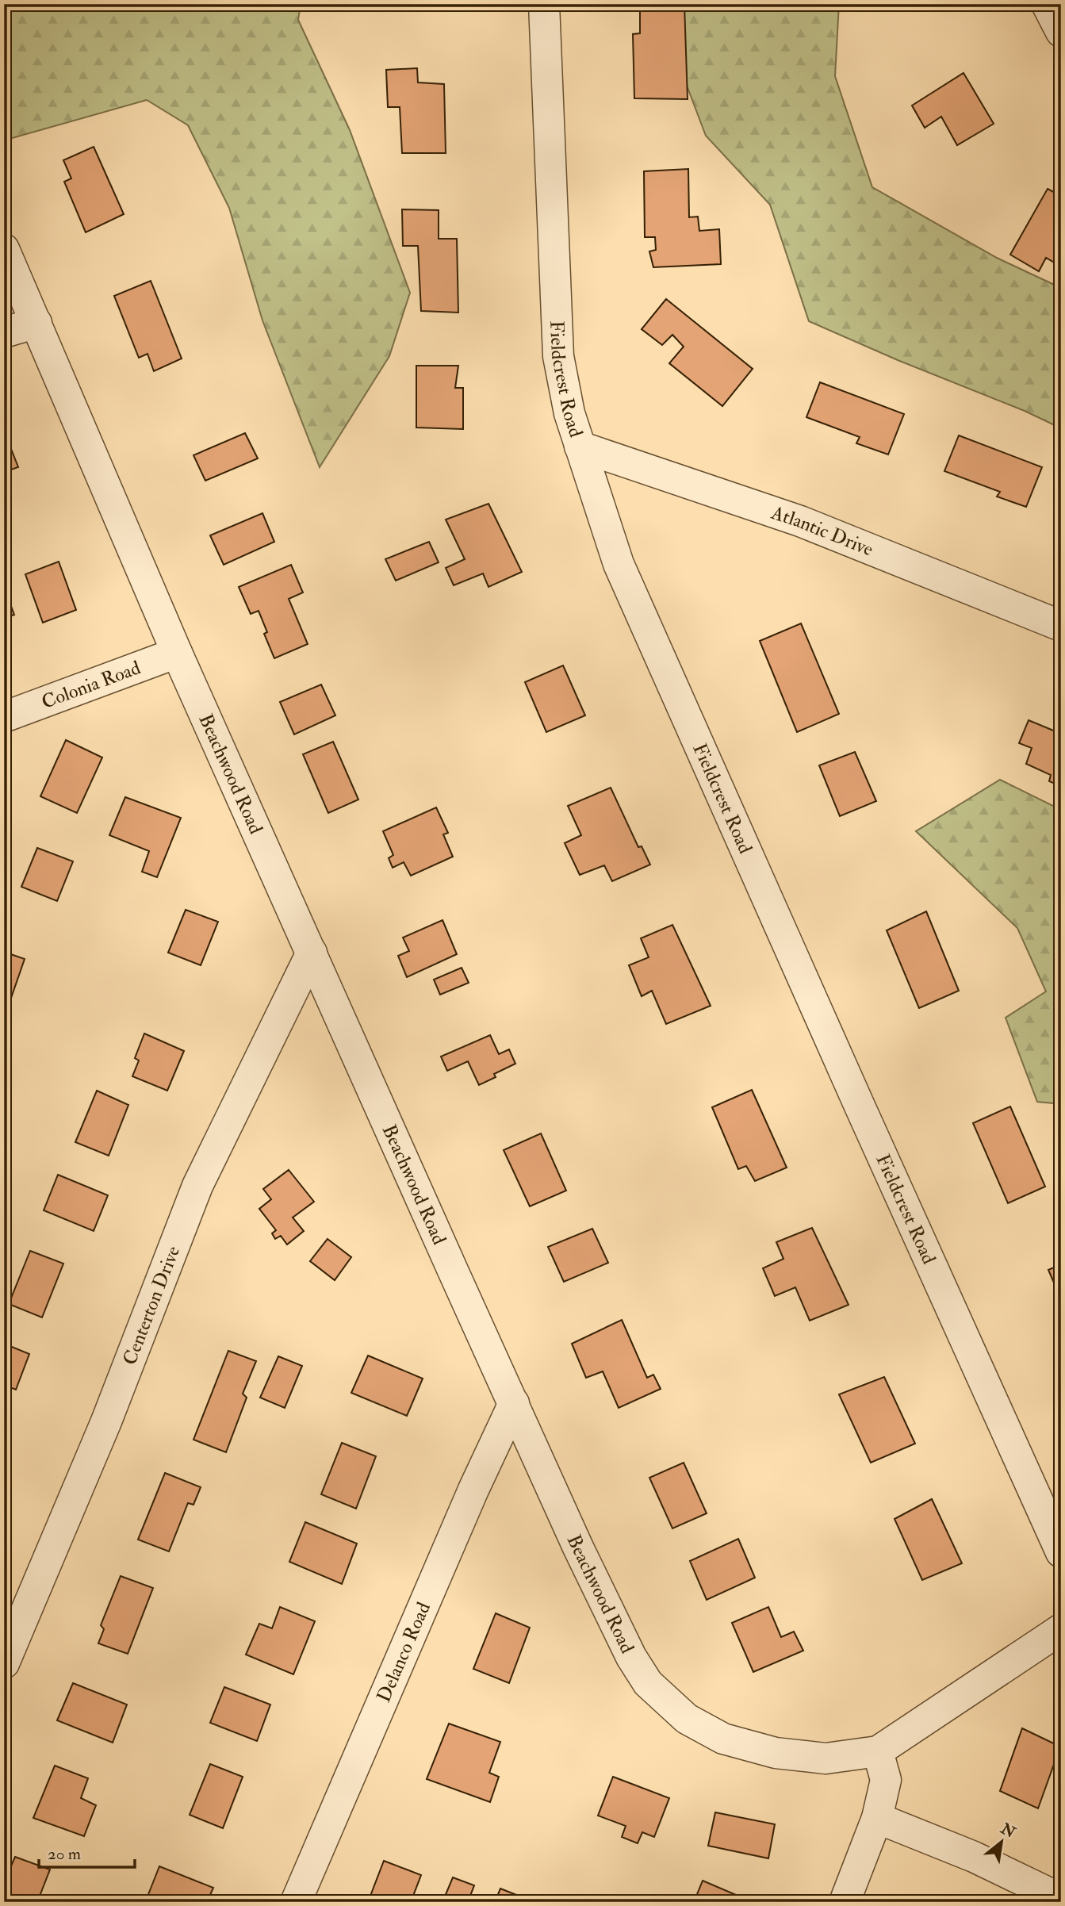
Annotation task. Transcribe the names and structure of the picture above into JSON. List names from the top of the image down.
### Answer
{
  "streets": {
    "street": [
      "Fieldcrest Road",
      "Atlantic Drive",
      "Colonia Road",
      "Beachwood Road",
      "Centerton Drive",
      "Delanco Road"
    ]
  },
  "crossings": [
    ["Fieldcrest Road", "Atlantic Drive"],
    ["Colonia Road", "Beachwood Road"],
    ["Beachwood Road", "Centerton Drive"],
    ["Beachwood Road", "Delanco Road"]
  ],
  "scale_bar": "20 m",
  "north": "top right"
}
